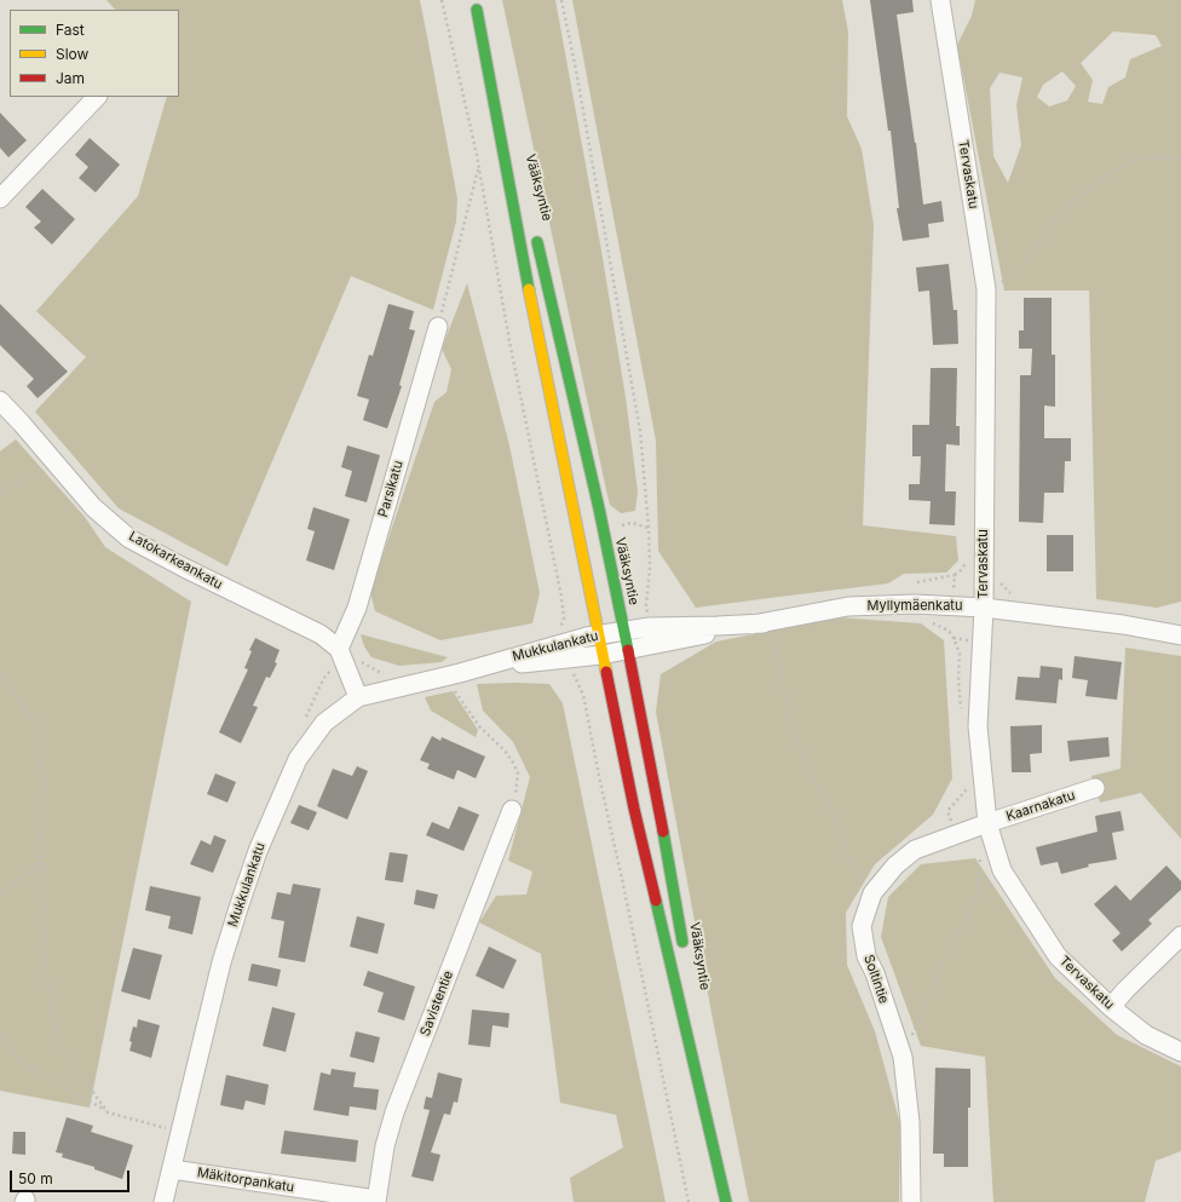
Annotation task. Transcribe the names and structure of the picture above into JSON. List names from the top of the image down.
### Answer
{
  "streets": {
    "highway": ["Vääksyntie"],
    "street": [
      "Tervaskatu",
      "Parsikatu",
      "Latokarkeankatu",
      "Myllymäenkatu",
      "Mukkulankatu",
      "Kaarnakatu",
      "Soltintie",
      "Savistentie",
      "Mäkitorpankatu"
    ]
  },
  "crossings": [
    ["Tervaskatu", "Myllymäenkatu"],
    ["Tervaskatu", "Kaarnakatu"],
    ["Tervaskatu", "Soltintie"],
    ["Vääksyntie", "Myllymäenkatu"],
    ["Vääksyntie", "Mukkulankatu"],
    ["Parsikatu", "Latokarkeankatu"],
    ["Myllymäenkatu", "Mukkulankatu"],
    ["Mukkulankatu", "Mäkitorpankatu"],
    ["Kaarnakatu", "Soltintie"],
    ["Savistentie", "Mäkitorpankatu"]
  ],
  "legend": ["Fast", "Slow", "Jam"],
  "scale_bar": "50 m"
}
